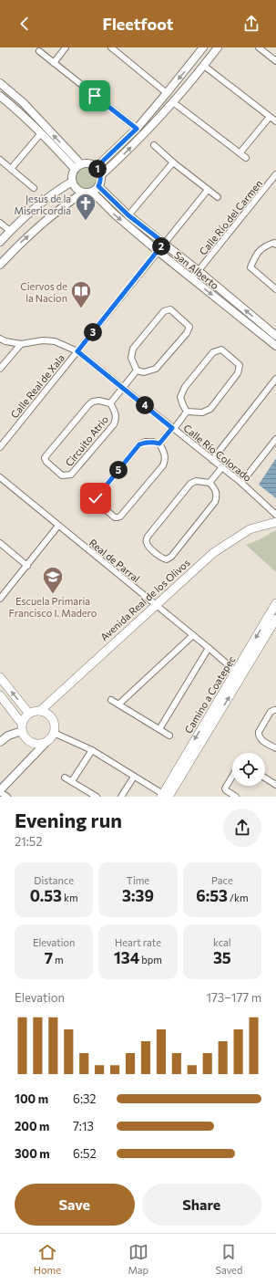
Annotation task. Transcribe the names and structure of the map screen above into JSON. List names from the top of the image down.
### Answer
{
  "streets": {
    "main road": ["Avenida Real de los Olivos", "Camino a Coatepec"],
    "street": [
      "Calle Río del Carmen",
      "San Alberto",
      "Calle Real de Xala",
      "Circuito Atrio",
      "Calle Río Colorado",
      "Real de Parral"
    ]
  },
  "crossings": [
    ["Calle Río del Carmen", "San Alberto"],
    ["San Alberto", "Calle Real de Xala"],
    ["Calle Real de Xala", "Calle Río Colorado"],
    ["Circuito Atrio", "Calle Río Colorado"],
    ["Real de Parral", "Avenida Real de los Olivos"],
    ["Real de Parral", "Camino a Coatepec"]
  ],
  "places": {
    "church": ["Jesús de la Misericordia"],
    "library": ["Ciervos de la Nacion"],
    "school or university": ["Escuela Primaria Francisco I. Madero"]
  },
  "page": {
    "header": "Fleetfoot",
    "pins": [
      "1",
      "2",
      "3",
      "4",
      "5"
    ],
    "heading": ["Evening run", "21:52"],
    "stats": [
      ["Distance", "0.53 km"],
      ["Time", "3:39"],
      ["Pace", "6:53 /km"],
      ["Elevation", "7 m"],
      ["Heart rate", "134 bpm"],
      ["kcal", "35"]
    ],
    "chart": ["Elevation", "173–177 m"],
    "list": [
      {
        "name": "100 m",
        "note": "6:32"
      },
      {
        "name": "200 m",
        "note": "7:13"
      },
      {
        "name": "300 m",
        "note": "6:52"
      }
    ],
    "buttons": ["Save", "Share"],
    "tabs": ["Home", "Map", "Saved"]
  }
}
